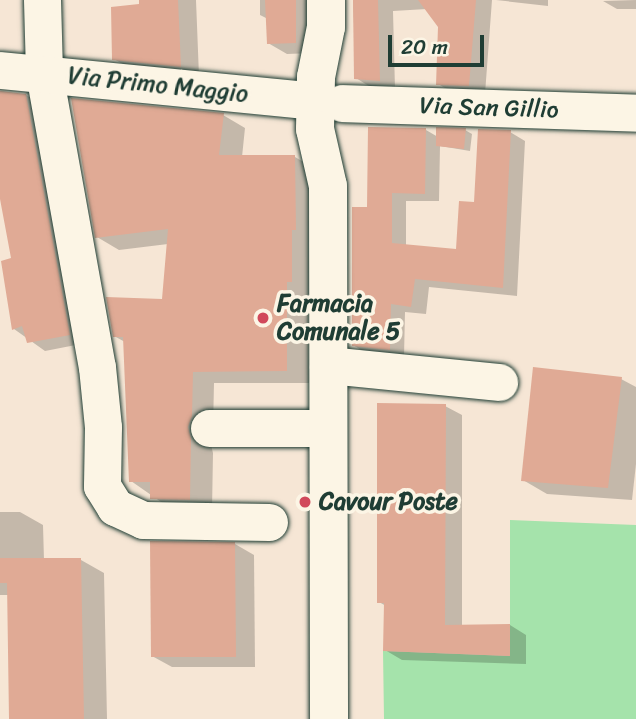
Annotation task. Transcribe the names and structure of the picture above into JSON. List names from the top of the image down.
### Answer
{
  "streets": {
    "street": ["Via Primo Maggio", "Via San Gillio"]
  },
  "crossings": [
    ["Via Primo Maggio", "Via San Gillio"]
  ],
  "places": ["Farmacia Comunale 5", "Cavour Poste"],
  "scale_bar": "20 m"
}
